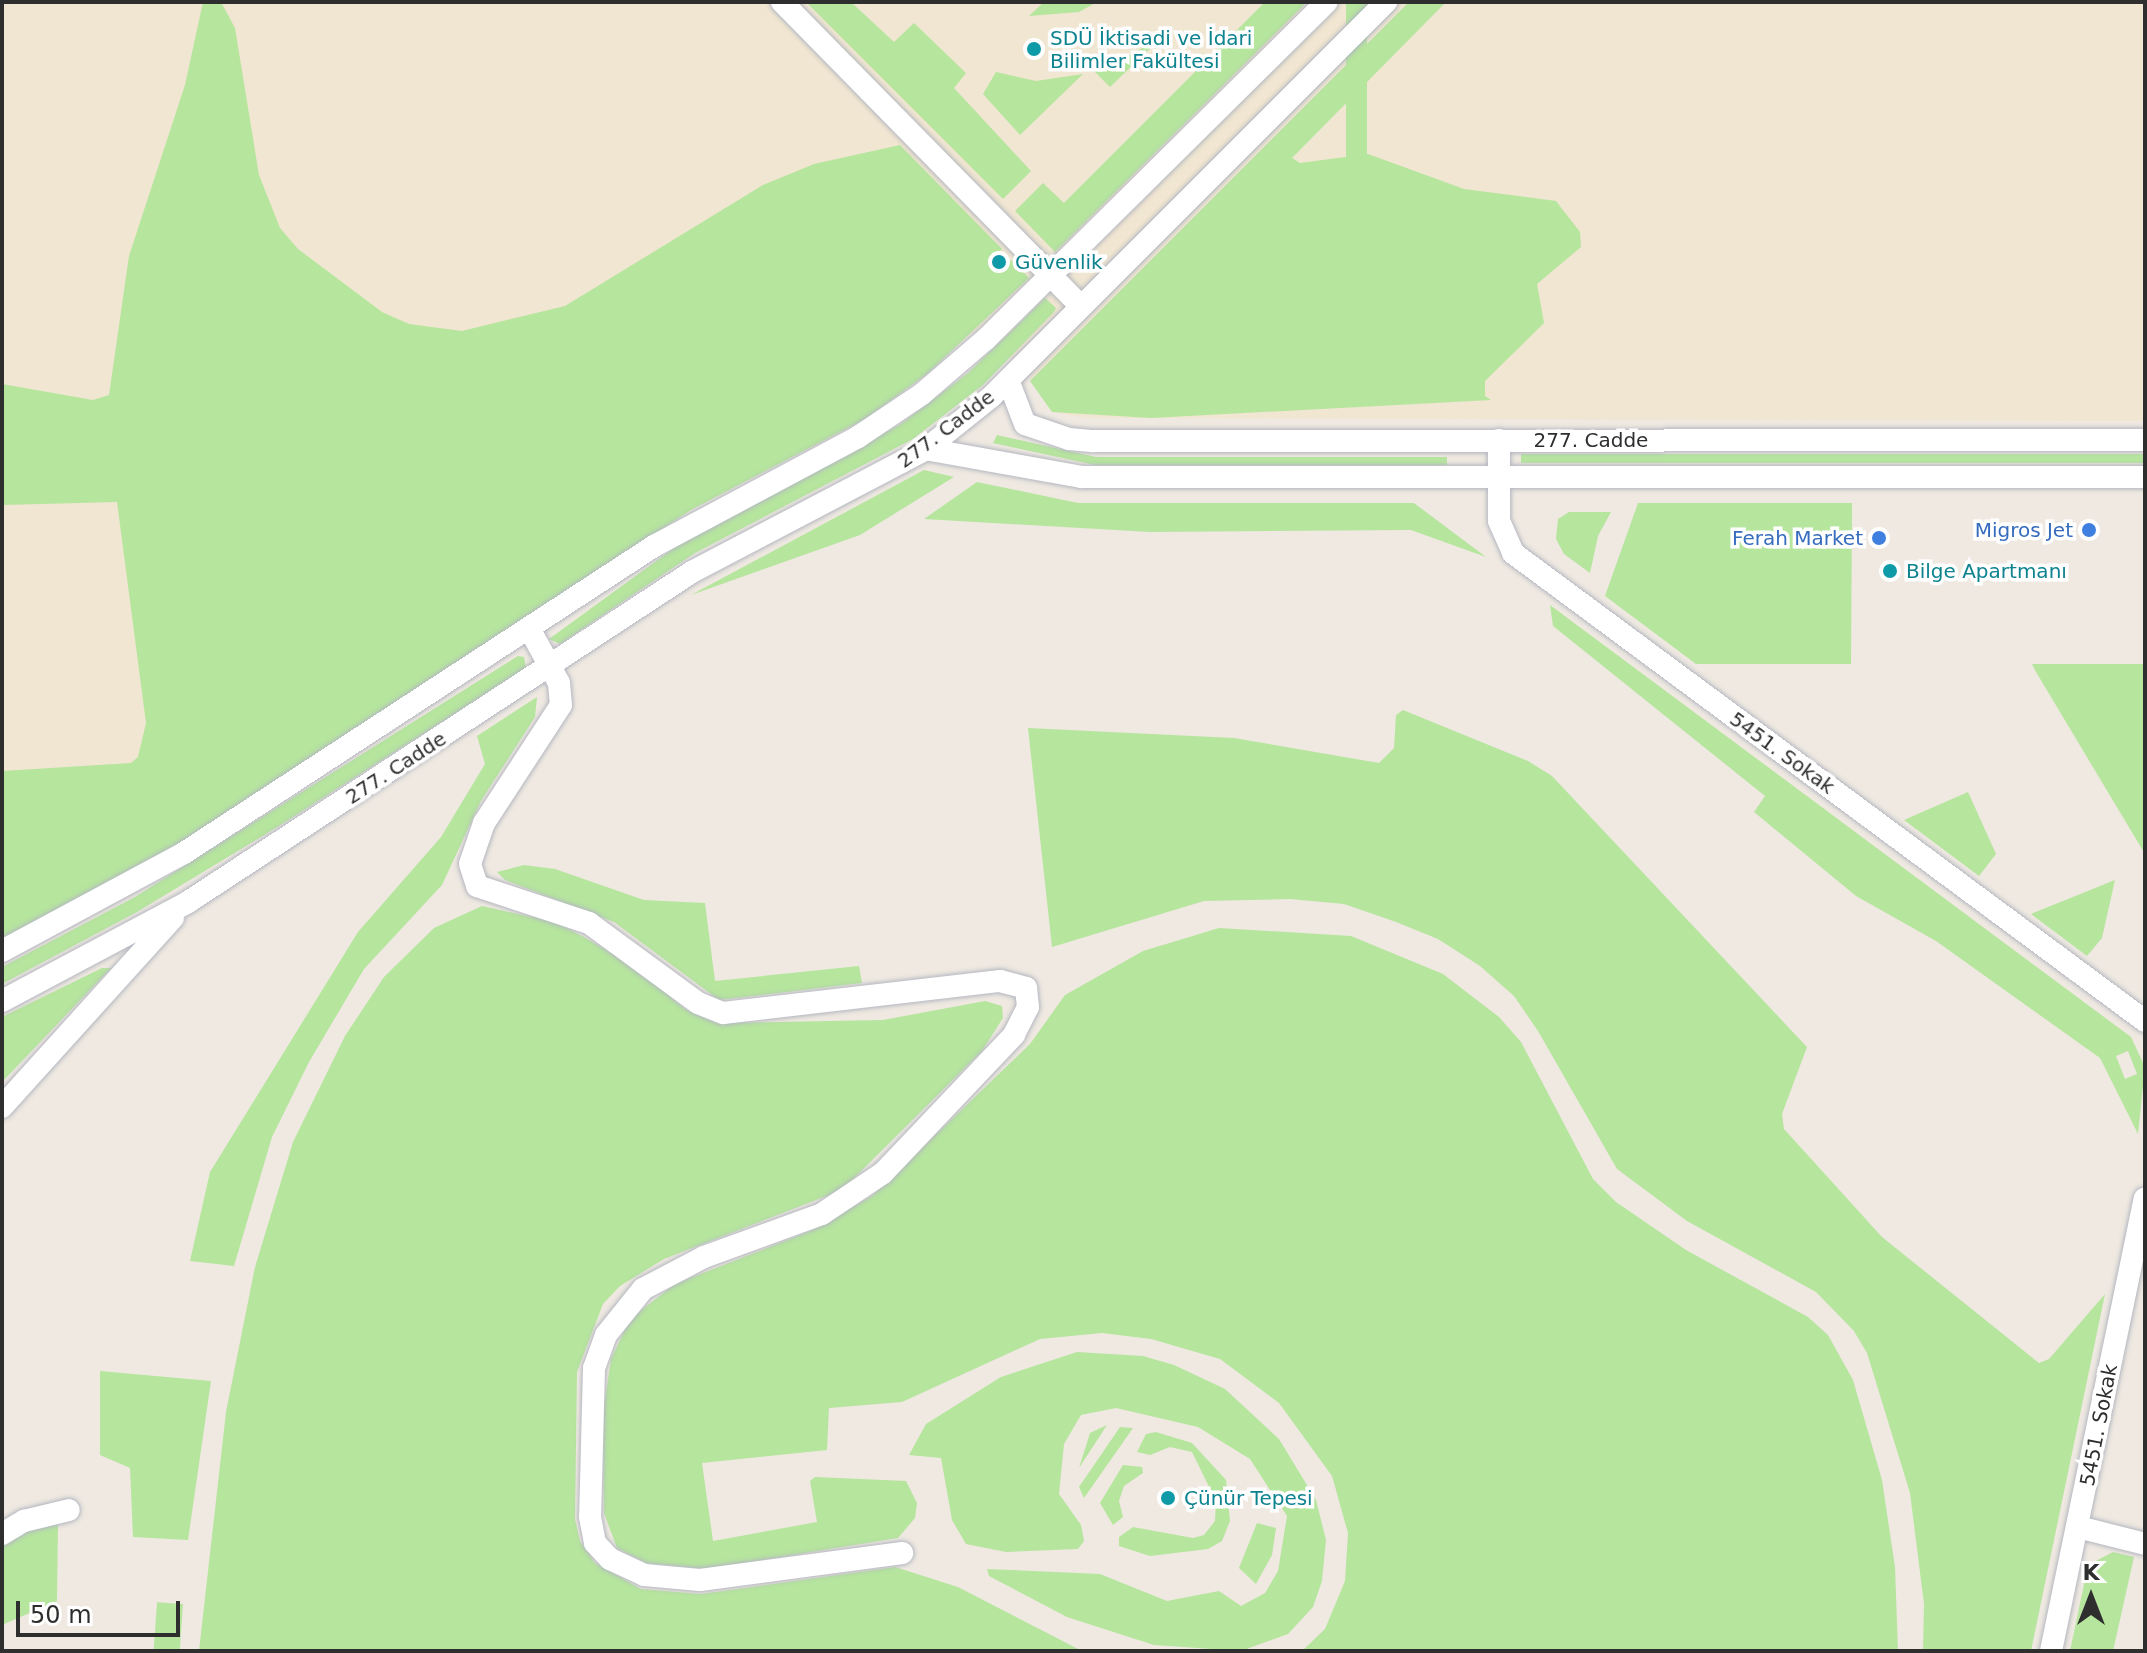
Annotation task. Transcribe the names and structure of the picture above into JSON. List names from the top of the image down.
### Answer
{
  "streets": {
    "street": ["277. Cadde", "5451. Sokak"]
  },
  "crossings": [
    ["277. Cadde", "5451. Sokak"]
  ],
  "places": [
    "SDÜ İktisadi ve İdari Bilimler Fakültesi",
    "Güvenlik",
    "Migros Jet",
    "Ferah Market",
    "Bilge Apartmanı",
    "Çünür Tepesi"
  ],
  "scale_bar": "50 m",
  "north": "top"
}
